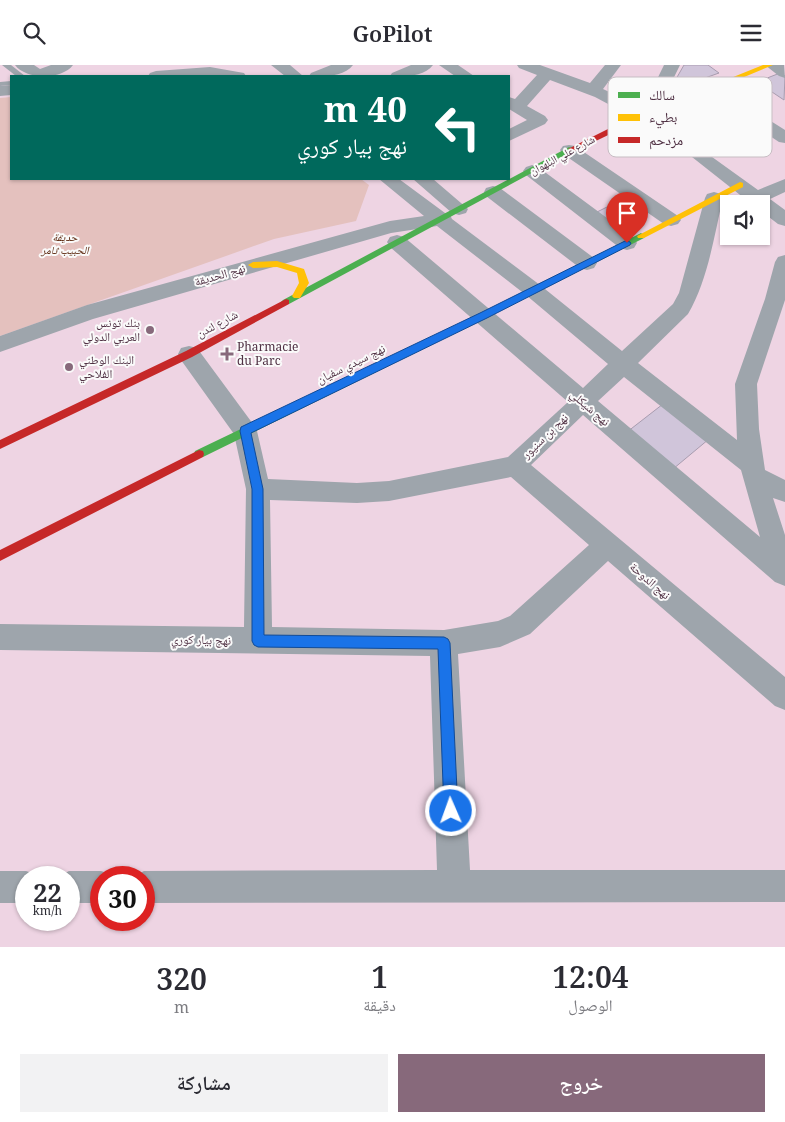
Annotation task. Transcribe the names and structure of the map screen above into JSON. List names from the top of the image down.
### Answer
{
  "streets": {
    "main road": ["شارع علي البلهوان", "شارع لندن", "نهج سيدي سفيان"],
    "street": [
      "نهج الحديقة",
      "نهج شيكلي",
      "نهج بن سنيور",
      "نهج الدوحة",
      "نهج بيار كوري"
    ]
  },
  "crossings": [
    ["شارع علي البلهوان", "نهج الحديقة"],
    ["نهج الحديقة", "شارع لندن"],
    ["نهج الحديقة", "نهج شيكلي"],
    ["شارع لندن", "نهج شيكلي"],
    ["نهج سيدي سفيان", "نهج شيكلي"],
    ["نهج سيدي سفيان", "نهج بن سنيور"],
    ["نهج شيكلي", "نهج بن سنيور"],
    ["نهج بن سنيور", "نهج الدوحة"],
    ["نهج الدوحة", "نهج بيار كوري"]
  ],
  "parks": ["حديقة الحبيب ثامر"],
  "places": {
    "other": ["بنك تونس العربي الدولي", "البنك الوطني الفلاحي"],
    "health": ["Pharmacie du Parc"]
  },
  "legend": ["سالك", "بطيء", "مزدحم"],
  "page": {
    "header": "GoPilot",
    "turn": ["40 m", "نهج بيار كوري"],
    "speed": "22 km/h",
    "limit": "30",
    "eta": [
      "12:04",
      "الوصول",
      "1",
      "دقيقة",
      "320",
      "m"
    ],
    "buttons": ["خروج", "مشاركة"]
  }
}
